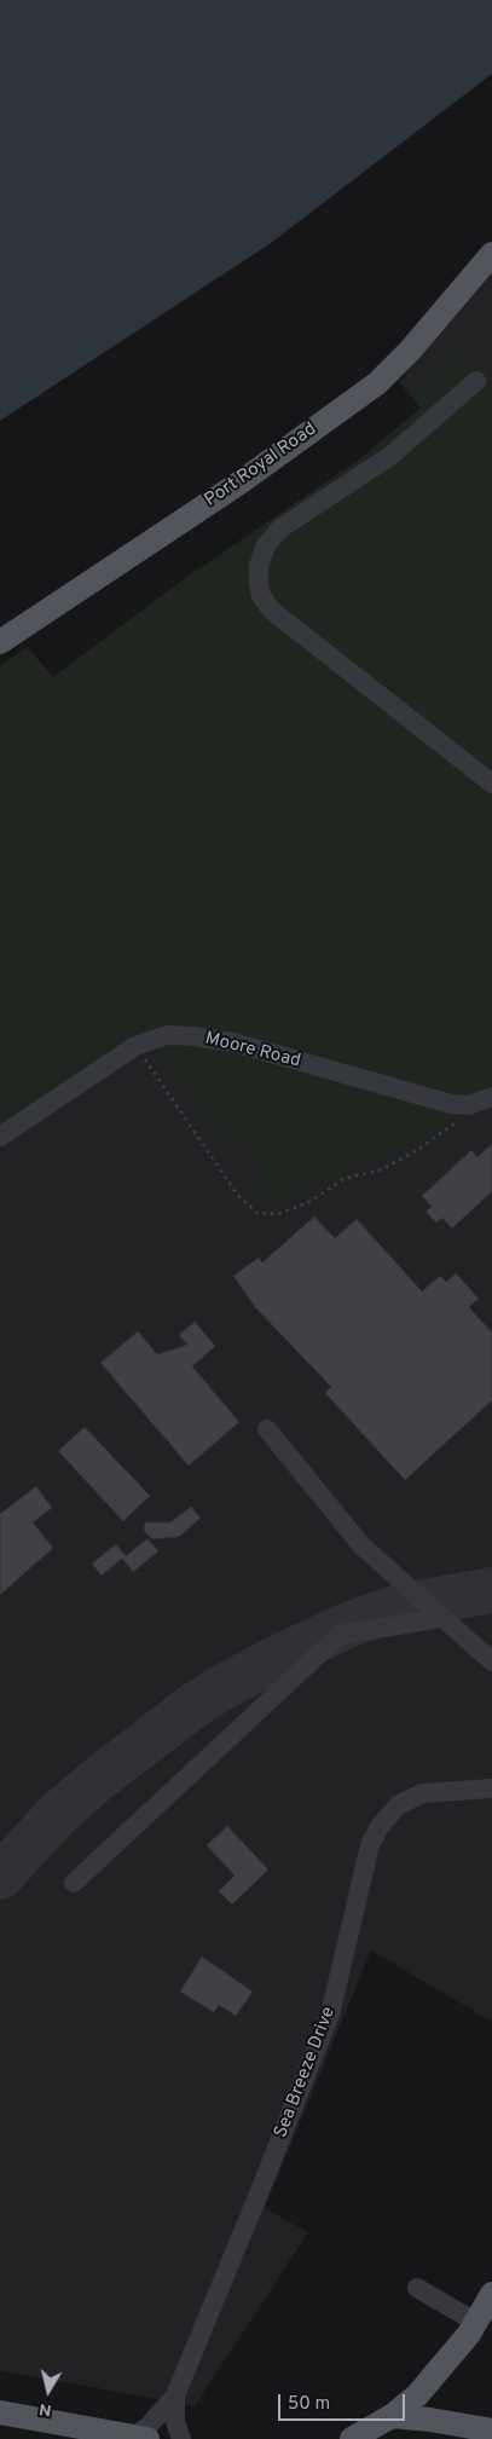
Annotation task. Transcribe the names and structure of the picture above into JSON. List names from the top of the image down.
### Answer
{
  "streets": {
    "main road": ["Port Royal Road"],
    "street": ["Moore Road", "Sea Breeze Drive"]
  },
  "scale_bar": "50 m",
  "north": "bottom"
}
